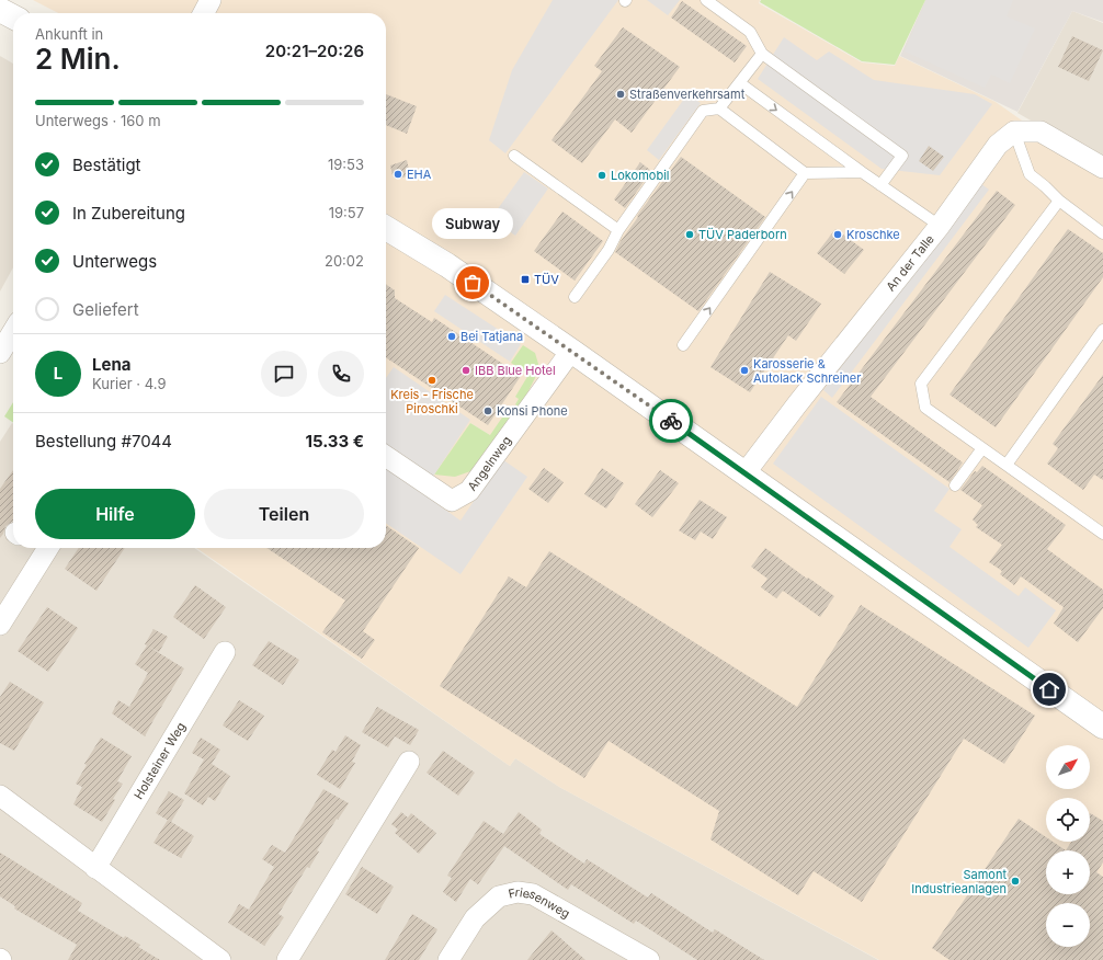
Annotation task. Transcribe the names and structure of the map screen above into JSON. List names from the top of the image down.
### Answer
{
  "streets": {
    "street": [
      "An der Talle",
      "Angelnweg",
      "Holsteiner Weg",
      "Friesenweg"
    ]
  },
  "places": {
    "other": [
      "Straßenverkehrsamt",
      "EHA",
      "Lokomobil",
      "TÜV Paderborn",
      "Kroschke",
      "Subway",
      "Bei Tatjana",
      "IBB Blue Hotel",
      "Karosserie & Autolack Schreiner",
      "Kreis - Frische Piroschki",
      "Konsi Phone",
      "Samont Industrieanlagen"
    ],
    "transit": ["TÜV"]
  },
  "north": "top right",
  "page": {
    "heading": ["2 Min.", "Ankunft in", "20:21–20:26"],
    "panel": [
      "Lena",
      "Kurier · 4.9",
      "Bestellung #7044",
      "15.33 €"
    ],
    "bar": "Unterwegs · 160 m",
    "list": [
      ["Bestätigt", "19:53"],
      ["In Zubereitung", "19:57"],
      ["Unterwegs", "20:02"],
      "Geliefert"
    ],
    "bubble": "Subway",
    "round": "L",
    "buttons": ["Hilfe", "Teilen"],
    "map_buttons": ["+", "−"]
  }
}
